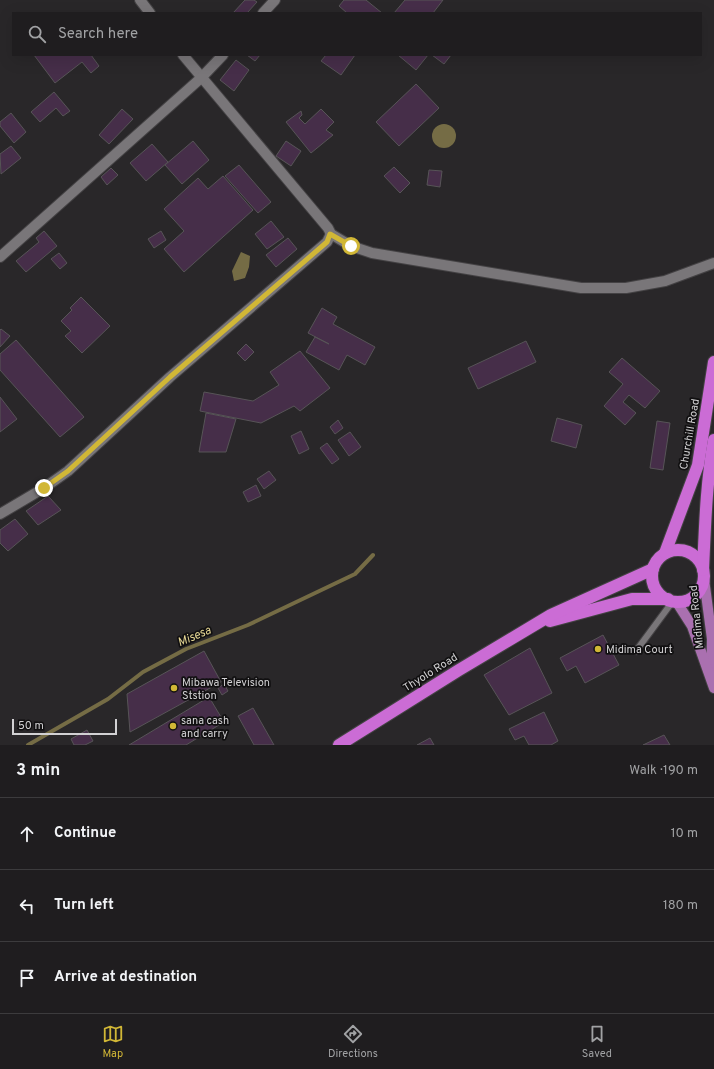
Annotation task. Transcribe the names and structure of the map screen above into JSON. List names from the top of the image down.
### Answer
{
  "streets": {
    "highway": ["Churchill Road", "Thyolo Road"],
    "main road": ["Midima Road"]
  },
  "crossings": [
    ["Churchill Road", "Midima Road"],
    ["Churchill Road", "Thyolo Road"],
    ["Midima Road", "Thyolo Road"]
  ],
  "water": ["Misesa"],
  "places": ["Midima Court", "Mibawa Television Ststion", "sana cash and carry"],
  "scale_bar": "50 m",
  "page": {
    "search": "Search here",
    "scale": "50 m",
    "heading": ["3 min", "Walk · 190 m"],
    "list": [
      ["Continue", "10 m"],
      ["Turn left", "180 m"],
      "Arrive at destination"
    ],
    "nav": ["Map", "Directions", "Saved"]
  }
}
